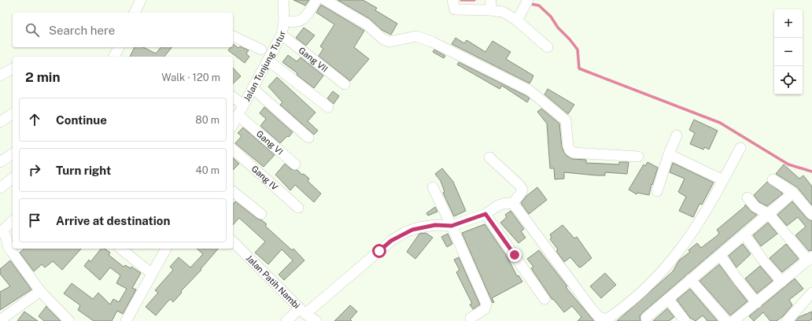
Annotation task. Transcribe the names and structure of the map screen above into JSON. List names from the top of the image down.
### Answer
{
  "streets": {
    "street": [
      "Gang VII",
      "Jalan Tunjung Tutur",
      "Gang VI",
      "Gang IV",
      "Jalan Patih Nambi"
    ]
  },
  "crossings": [
    ["Gang VII", "Jalan Tunjung Tutur"],
    ["Jalan Tunjung Tutur", "Gang VI"]
  ],
  "page": {
    "map_buttons": ["+", "−"],
    "search": "Search here",
    "heading": ["2 min", "Walk · 120 m"],
    "list": [
      ["Continue", "80 m"],
      ["Turn right", "40 m"],
      "Arrive at destination"
    ]
  }
}
